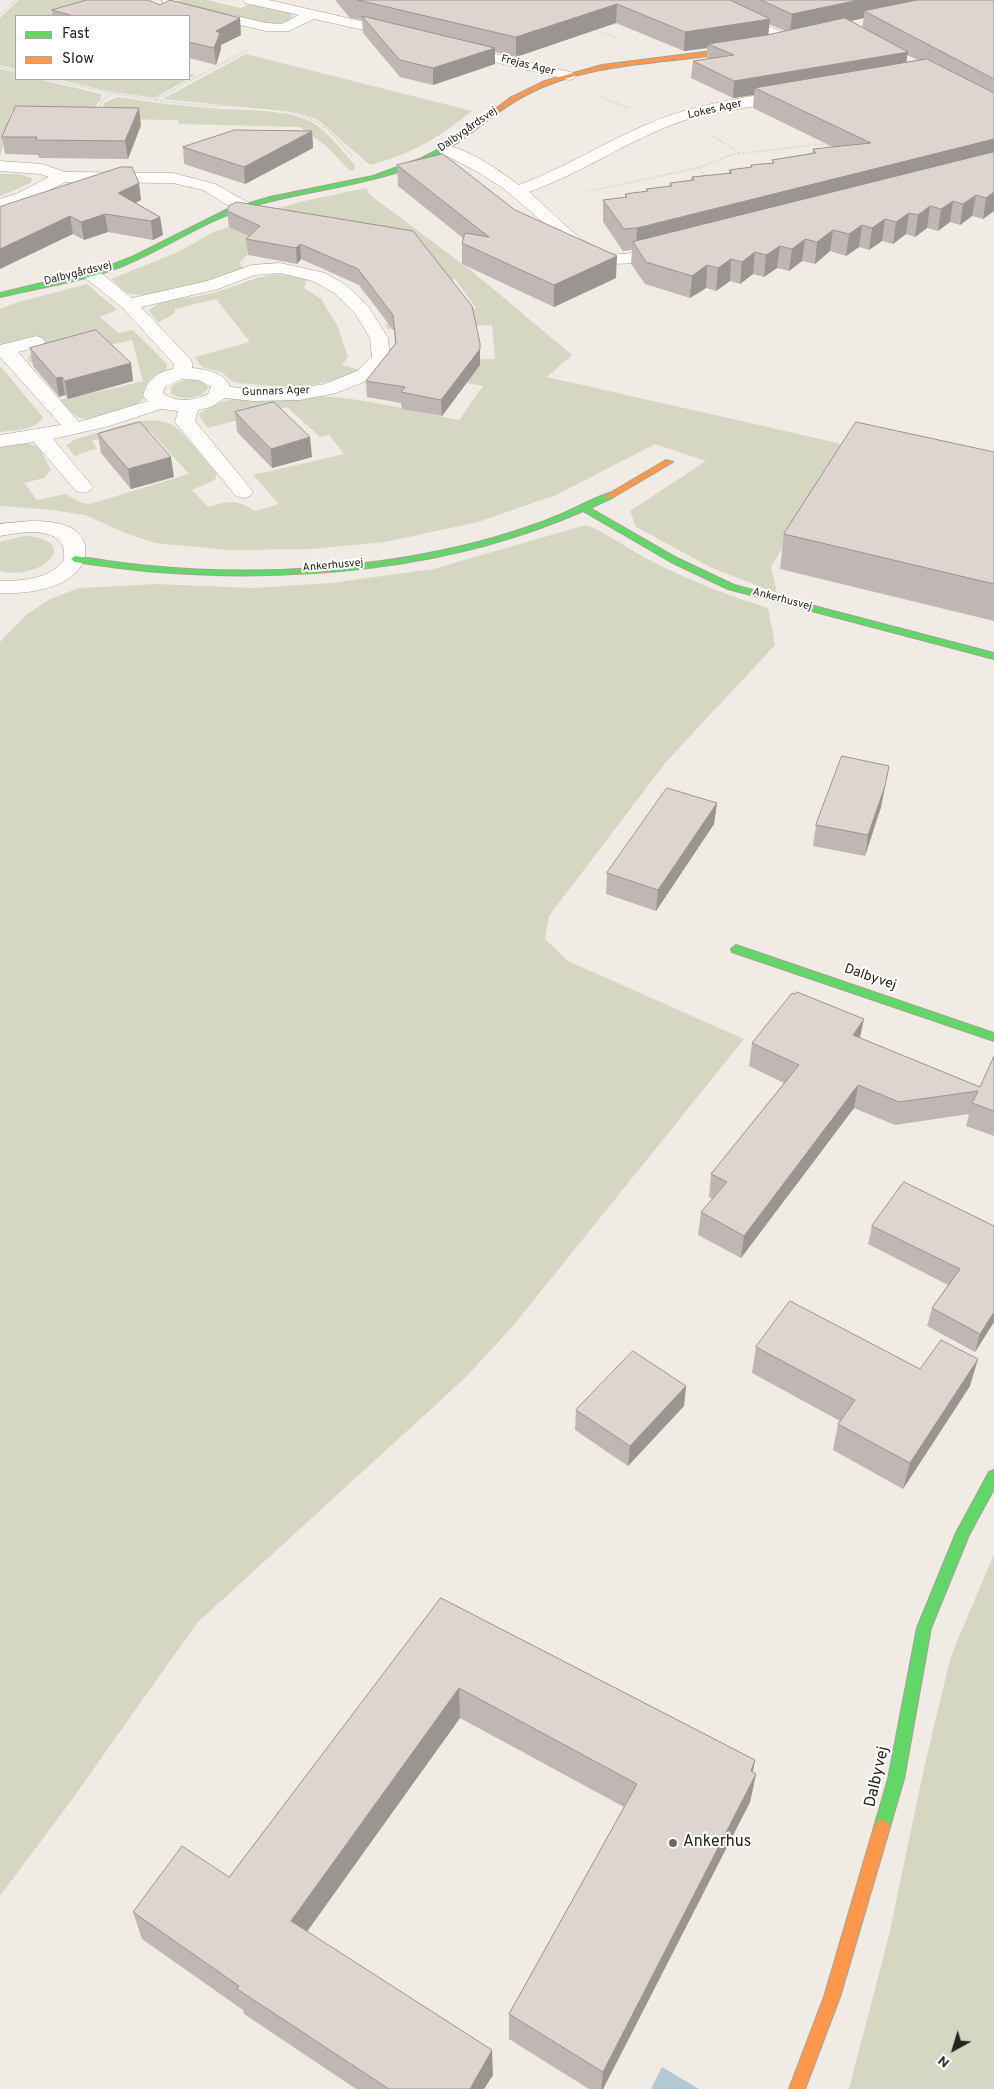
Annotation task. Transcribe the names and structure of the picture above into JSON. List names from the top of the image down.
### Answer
{
  "streets": {
    "street": [
      "Frejas Ager",
      "Lokes Ager",
      "Dalbygårdsvej",
      "Gunnars Ager",
      "Ankerhusvej",
      "Dalbyvej"
    ]
  },
  "crossings": [
    ["Frejas Ager", "Dalbygårdsvej"]
  ],
  "places": ["Ankerhus"],
  "legend": ["Fast", "Slow"],
  "north": "bottom left"
}
